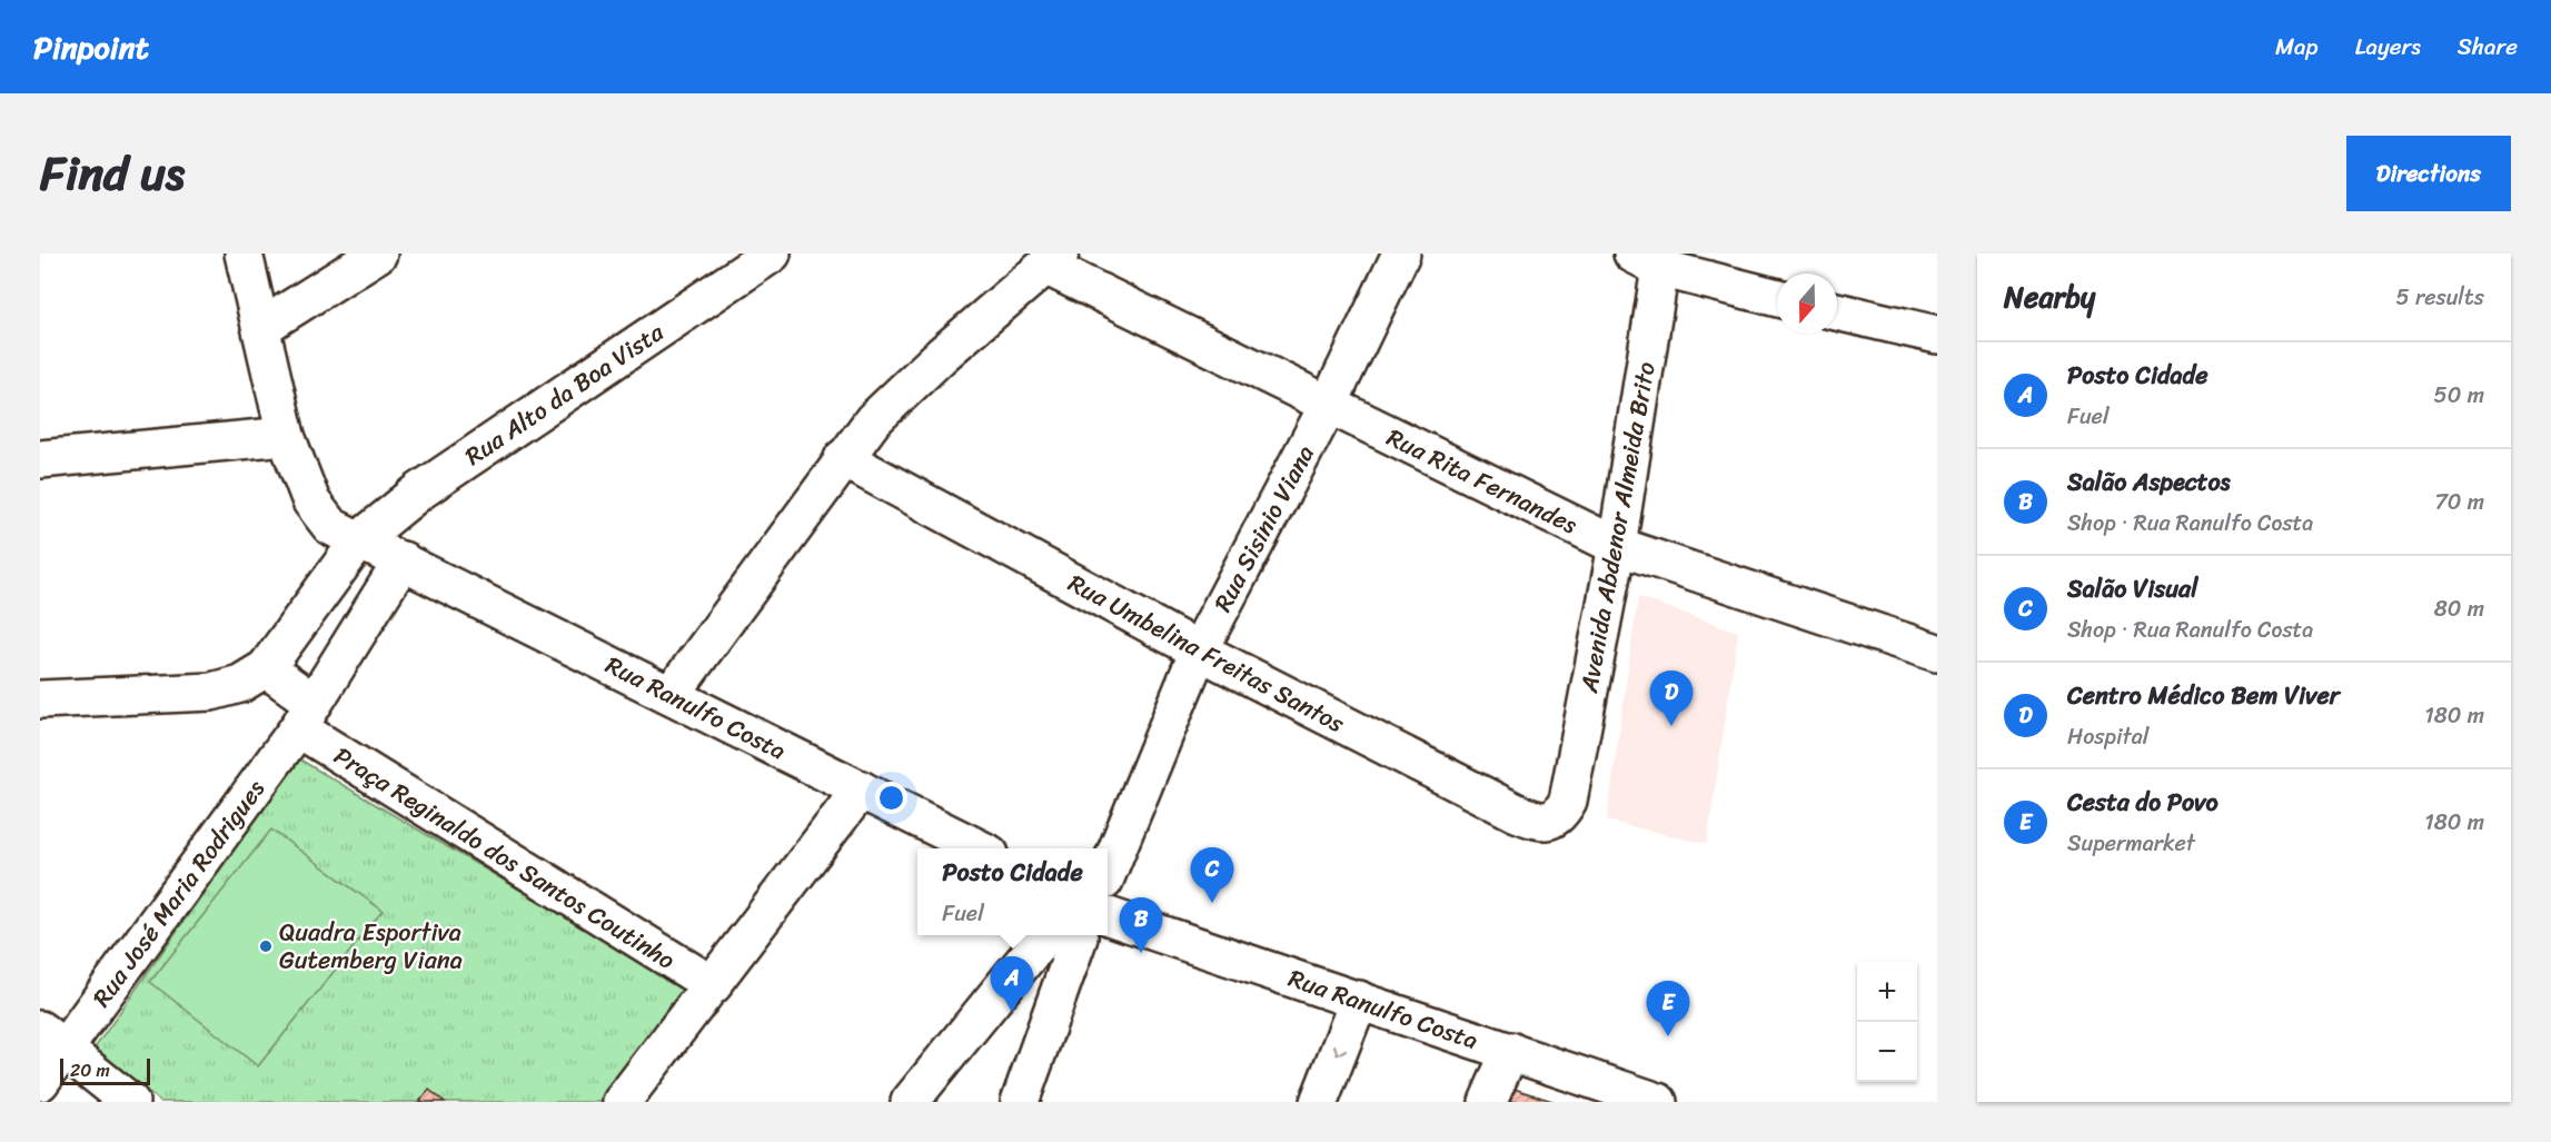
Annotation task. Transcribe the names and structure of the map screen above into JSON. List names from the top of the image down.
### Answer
{
  "streets": {
    "street": [
      "Rua Alto da Boa Vista",
      "Rua Rita Fernandes",
      "Avenida Abdenor Almeida Brito",
      "Rua Sisinio Viana",
      "Rua Umbelina Freitas Santos",
      "Rua Ranulfo Costa",
      "Praça Reginaldo dos Santos Coutinho",
      "Rua José Maria Rodrigues"
    ]
  },
  "crossings": [
    ["Rua Alto da Boa Vista", "Rua Ranulfo Costa"],
    ["Rua Alto da Boa Vista", "Praça Reginaldo dos Santos Coutinho"],
    ["Rua Rita Fernandes", "Avenida Abdenor Almeida Brito"],
    ["Rua Rita Fernandes", "Rua Sisinio Viana"],
    ["Avenida Abdenor Almeida Brito", "Rua Umbelina Freitas Santos"],
    ["Rua Sisinio Viana", "Rua Umbelina Freitas Santos"],
    ["Rua Ranulfo Costa", "Rua José Maria Rodrigues"],
    ["Praça Reginaldo dos Santos Coutinho", "Rua José Maria Rodrigues"]
  ],
  "places": ["Quadra Esportiva Gutemberg Viana"],
  "scale_bar": "20 m",
  "north": "bottom",
  "page": {
    "header": "Pinpoint",
    "nav": ["Map", "Layers", "Share"],
    "title": "Find us",
    "buttons": "Directions",
    "heading": ["Nearby", "5 results"],
    "list": [
      {
        "mark": "A",
        "name": "Posto Cidade",
        "note": "Fuel",
        "value": "50 m"
      },
      {
        "mark": "B",
        "name": "Salão Aspectos",
        "note": "Shop · Rua Ranulfo Costa",
        "value": "70 m"
      },
      {
        "mark": "C",
        "name": "Salão Visual",
        "note": "Shop · Rua Ranulfo Costa",
        "value": "80 m"
      },
      {
        "mark": "D",
        "name": "Centro Médico Bem Viver",
        "note": "Hospital",
        "value": "180 m"
      },
      {
        "mark": "E",
        "name": "Cesta do Povo",
        "note": "Supermarket",
        "value": "180 m"
      }
    ],
    "pins": [
      "D",
      "C",
      "B",
      "A",
      "E"
    ],
    "popup": ["Posto Cidade", "Fuel"],
    "map_buttons": ["+", "−"],
    "scale": "20 m"
  }
}
